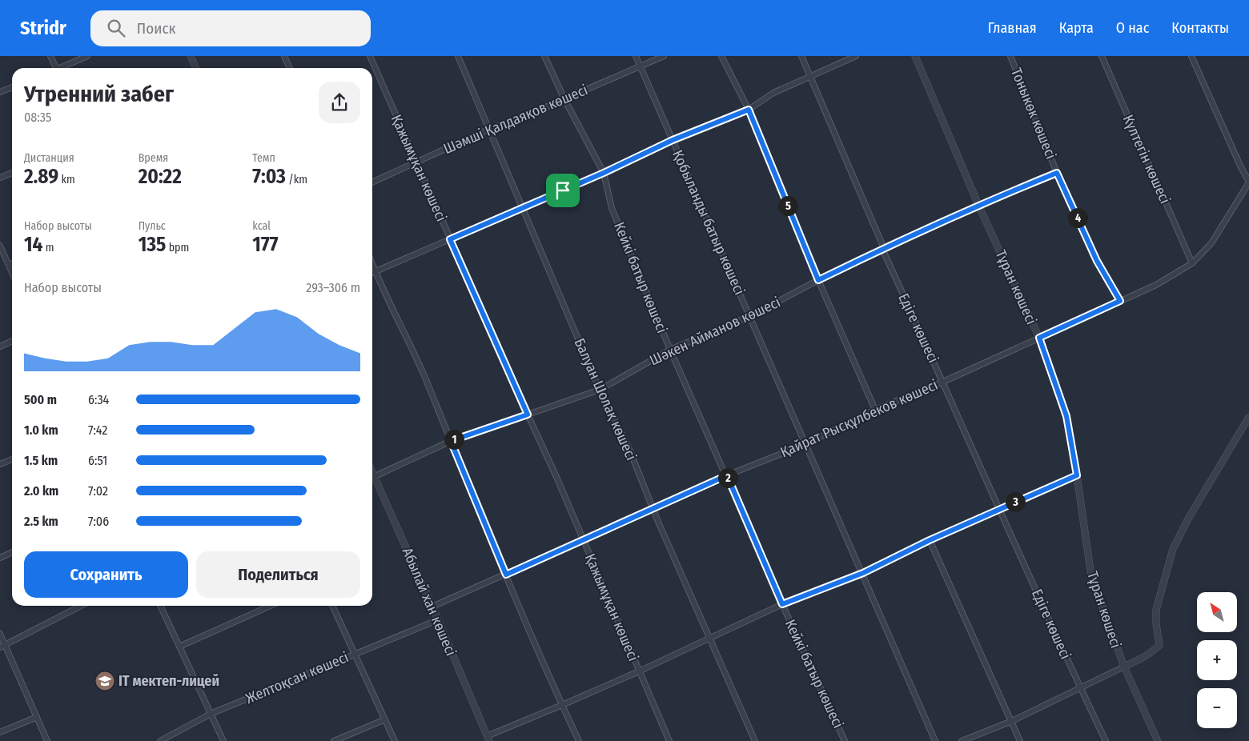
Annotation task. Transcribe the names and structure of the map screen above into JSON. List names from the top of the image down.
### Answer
{
  "streets": {
    "street": [
      "Тоныкөк көшесі",
      "Шәмші Қалдаяқов көшесі",
      "Күлтегін көшесі",
      "Қажымұқан көшесі",
      "Қобыланды батыр көшесі",
      "Кейкі батыр көшесі",
      "Тұран көшесі",
      "Едіге көшесі",
      "Шәкен Айманов көшесі",
      "Балуан Шолақ көшесі",
      "Қайрат Рысқұлбеков көшесі",
      "Абылай хан көшесі",
      "Желтоқсан көшесі"
    ]
  },
  "crossings": [
    ["Тоныкөк көшесі", "Шәкен Айманов көшесі"],
    ["Тоныкөк көшесі", "Қайрат Рысқұлбеков көшесі"],
    ["Шәмші Қалдаяқов көшесі", "Қажымұқан көшесі"],
    ["Шәмші Қалдаяқов көшесі", "Қобыланды батыр көшесі"],
    ["Шәмші Қалдаяқов көшесі", "Кейкі батыр көшесі"],
    ["Шәмші Қалдаяқов көшесі", "Балуан Шолақ көшесі"],
    ["Күлтегін көшесі", "Қайрат Рысқұлбеков көшесі"],
    ["Қажымұқан көшесі", "Шәкен Айманов көшесі"],
    ["Қажымұқан көшесі", "Қайрат Рысқұлбеков көшесі"],
    ["Қобыланды батыр көшесі", "Шәкен Айманов көшесі"],
    ["Қобыланды батыр көшесі", "Қайрат Рысқұлбеков көшесі"],
    ["Кейкі батыр көшесі", "Шәкен Айманов көшесі"],
    ["Кейкі батыр көшесі", "Қайрат Рысқұлбеков көшесі"],
    ["Тұран көшесі", "Шәкен Айманов көшесі"],
    ["Тұран көшесі", "Қайрат Рысқұлбеков көшесі"],
    ["Едіге көшесі", "Шәкен Айманов көшесі"],
    ["Едіге көшесі", "Қайрат Рысқұлбеков көшесі"],
    ["Шәкен Айманов көшесі", "Балуан Шолақ көшесі"],
    ["Балуан Шолақ көшесі", "Қайрат Рысқұлбеков көшесі"],
    ["Қайрат Рысқұлбеков көшесі", "Абылай хан көшесі"],
    ["Абылай хан көшесі", "Желтоқсан көшесі"]
  ],
  "places": {
    "school or university": ["IT мектеп-лицей"]
  },
  "north": "top left",
  "page": {
    "header": "Stridr",
    "search": "Поиск",
    "nav": [
      "Главная",
      "Карта",
      "О нас",
      "Контакты"
    ],
    "heading": ["Утренний забег", "08:35"],
    "stats": [
      ["Дистанция", "2.89 km"],
      ["Время", "20:22"],
      ["Темп", "7:03 /km"],
      ["Набор высоты", "14 m"],
      ["Пульс", "135 bpm"],
      ["kcal", "177"]
    ],
    "pins": [
      "5",
      "4",
      "1",
      "2",
      "3"
    ],
    "chart": ["Набор высоты", "293–306 m"],
    "list": [
      {
        "name": "500 m",
        "note": "6:34"
      },
      {
        "name": "1.0 km",
        "note": "7:42"
      },
      {
        "name": "1.5 km",
        "note": "6:51"
      },
      {
        "name": "2.0 km",
        "note": "7:02"
      },
      {
        "name": "2.5 km",
        "note": "7:06"
      }
    ],
    "buttons": ["Сохранить", "Поделиться"],
    "map_buttons": ["+", "−"]
  }
}
